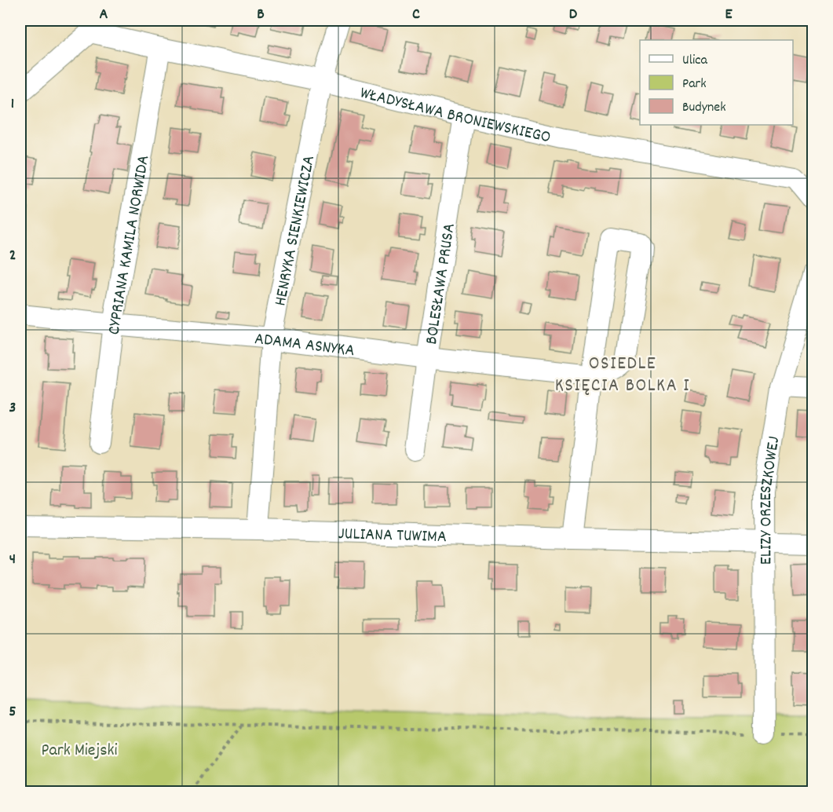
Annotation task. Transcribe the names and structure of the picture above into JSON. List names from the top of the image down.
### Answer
{
  "streets": {
    "street": [
      "WŁADYSŁAWA BRONIEWSKIEGO",
      "HENRYKA SIENKIEWICZA",
      "CYPRIANA KAMILA NORWIDA",
      "BOLESŁAWA PRUSA",
      "ADAMA ASNYKA",
      "ELIZY ORZESZKOWEJ",
      "JULIANA TUWIMA"
    ]
  },
  "crossings": [
    ["WŁADYSŁAWA BRONIEWSKIEGO", "HENRYKA SIENKIEWICZA"],
    ["WŁADYSŁAWA BRONIEWSKIEGO", "CYPRIANA KAMILA NORWIDA"],
    ["WŁADYSŁAWA BRONIEWSKIEGO", "BOLESŁAWA PRUSA"],
    ["HENRYKA SIENKIEWICZA", "ADAMA ASNYKA"],
    ["HENRYKA SIENKIEWICZA", "JULIANA TUWIMA"],
    ["CYPRIANA KAMILA NORWIDA", "ADAMA ASNYKA"],
    ["BOLESŁAWA PRUSA", "ADAMA ASNYKA"],
    ["ELIZY ORZESZKOWEJ", "JULIANA TUWIMA"]
  ],
  "districts": ["OSIEDLE KSIĘCIA BOLKA I"],
  "parks": ["Park Miejski"],
  "legend": ["Ulica", "Park", "Budynek"],
  "grid": {
    "columns": [
      "A",
      "B",
      "C",
      "D",
      "E"
    ],
    "rows": [
      "1",
      "2",
      "3",
      "4",
      "5"
    ]
  }
}
